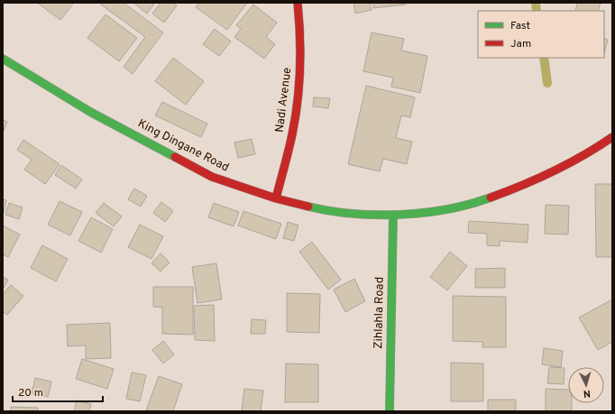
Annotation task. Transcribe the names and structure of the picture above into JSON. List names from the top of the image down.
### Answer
{
  "streets": {
    "street": ["Nadi Avenue", "King Dingane Road", "Zihlahla Road"]
  },
  "crossings": [
    ["Nadi Avenue", "King Dingane Road"],
    ["King Dingane Road", "Zihlahla Road"]
  ],
  "legend": ["Fast", "Jam"],
  "scale_bar": "20 m",
  "north": "bottom"
}
